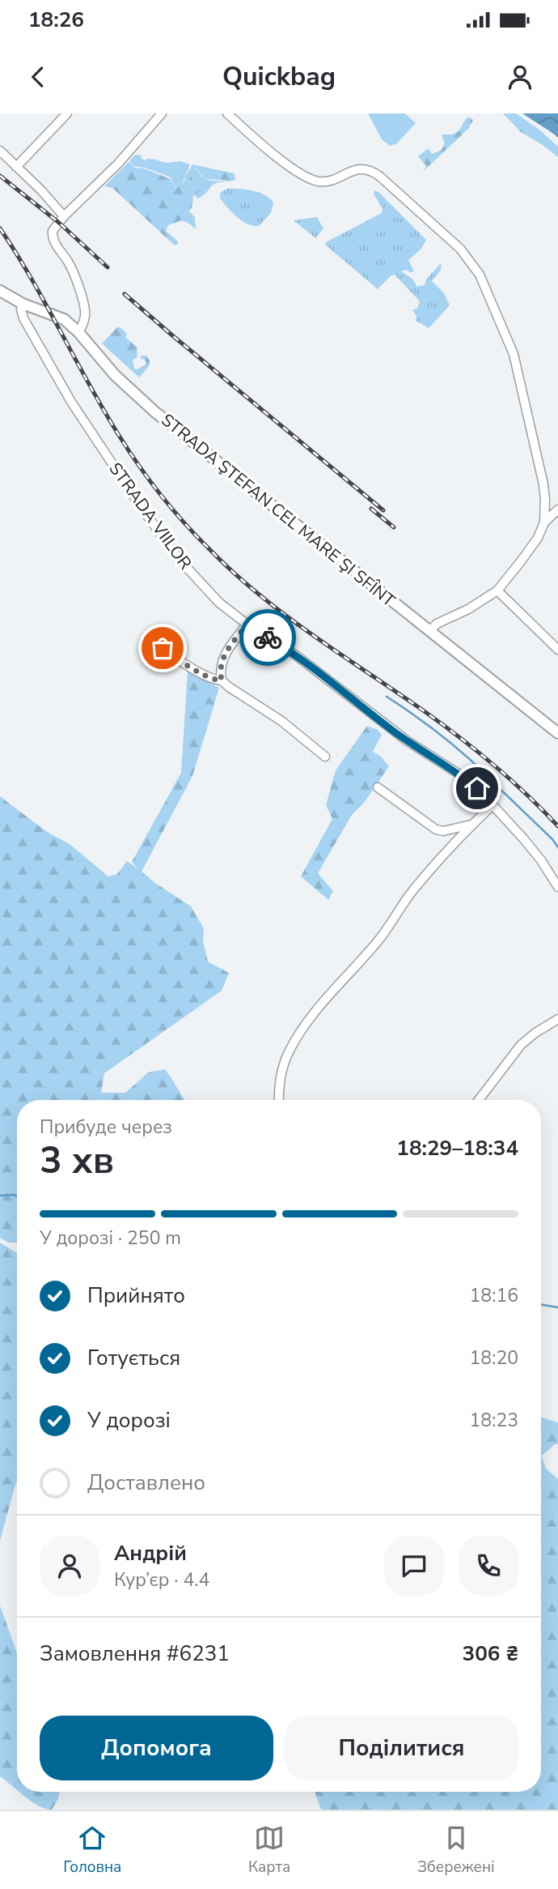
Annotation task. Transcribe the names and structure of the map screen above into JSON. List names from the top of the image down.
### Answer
{
  "streets": {
    "main road": ["STRADA ŞTEFAN CEL MARE ŞI SFÎNT"],
    "street": ["STRADA VIILOR"]
  },
  "crossings": [
    ["STRADA ŞTEFAN CEL MARE ŞI SFÎNT", "STRADA VIILOR"]
  ],
  "page": {
    "status": "18:26",
    "header": "Quickbag",
    "heading": ["3 хв", "Прибуде через", "18:29–18:34"],
    "panel": [
      "Андрій",
      "Кур’єр · 4.4",
      "Замовлення #6231",
      "306 ₴"
    ],
    "bar": "У дорозі · 250 m",
    "list": [
      ["Прийнято", "18:16"],
      ["Готується", "18:20"],
      ["У дорозі", "18:23"],
      "Доставлено"
    ],
    "buttons": ["Допомога", "Поділитися"],
    "tabs": ["Головна", "Карта", "Збережені"]
  }
}
